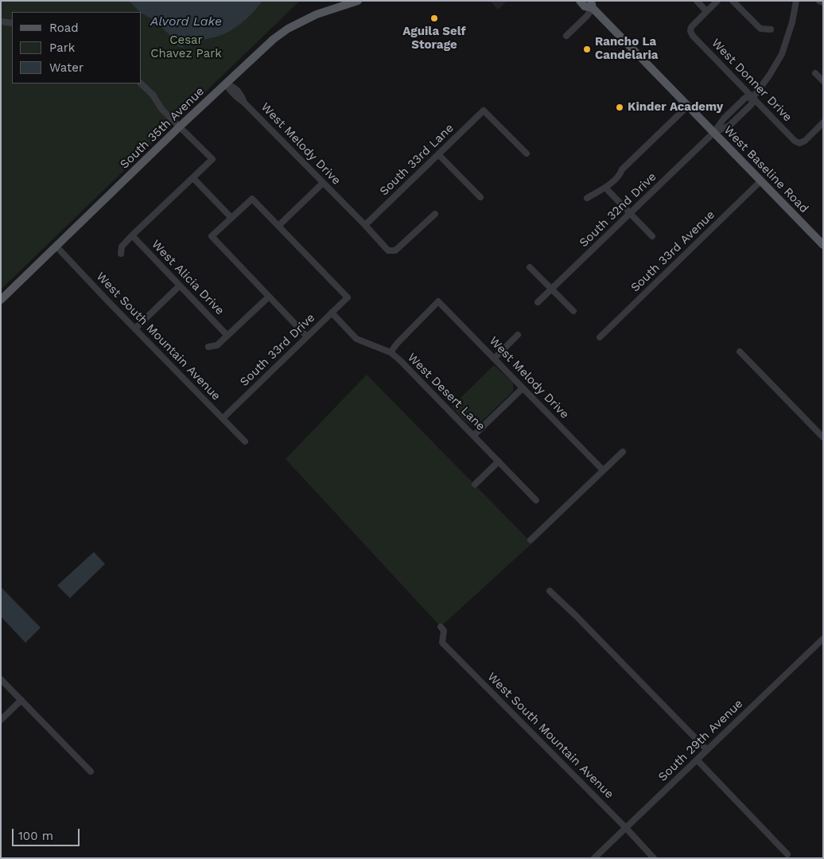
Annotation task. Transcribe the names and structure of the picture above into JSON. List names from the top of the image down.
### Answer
{
  "streets": {
    "main road": ["South 35th Avenue", "West Baseline Road"],
    "street": [
      "West Donner Drive",
      "West Melody Drive",
      "South 33rd Lane",
      "South 32nd Drive",
      "South 33rd Avenue",
      "West Alicia Drive",
      "West South Mountain Avenue",
      "South 33rd Drive",
      "West Desert Lane",
      "South 29th Avenue"
    ]
  },
  "crossings": [
    ["South 35th Avenue", "West Melody Drive"],
    ["South 35th Avenue", "West South Mountain Avenue"],
    ["West Melody Drive", "South 33rd Lane"],
    ["West Melody Drive", "West Desert Lane"],
    ["West Baseline Road", "South 32nd Drive"],
    ["West Baseline Road", "South 33rd Avenue"],
    ["West South Mountain Avenue", "South 33rd Drive"],
    ["West South Mountain Avenue", "South 29th Avenue"],
    ["South 33rd Drive", "West Desert Lane"]
  ],
  "water": ["Alvord Lake"],
  "parks": ["Cesar Chavez Park"],
  "places": ["Aguila Self Storage", "Rancho La Candelaria", "Kinder Academy"],
  "legend": ["Road", "Park", "Water"],
  "scale_bar": "100 m"
}
